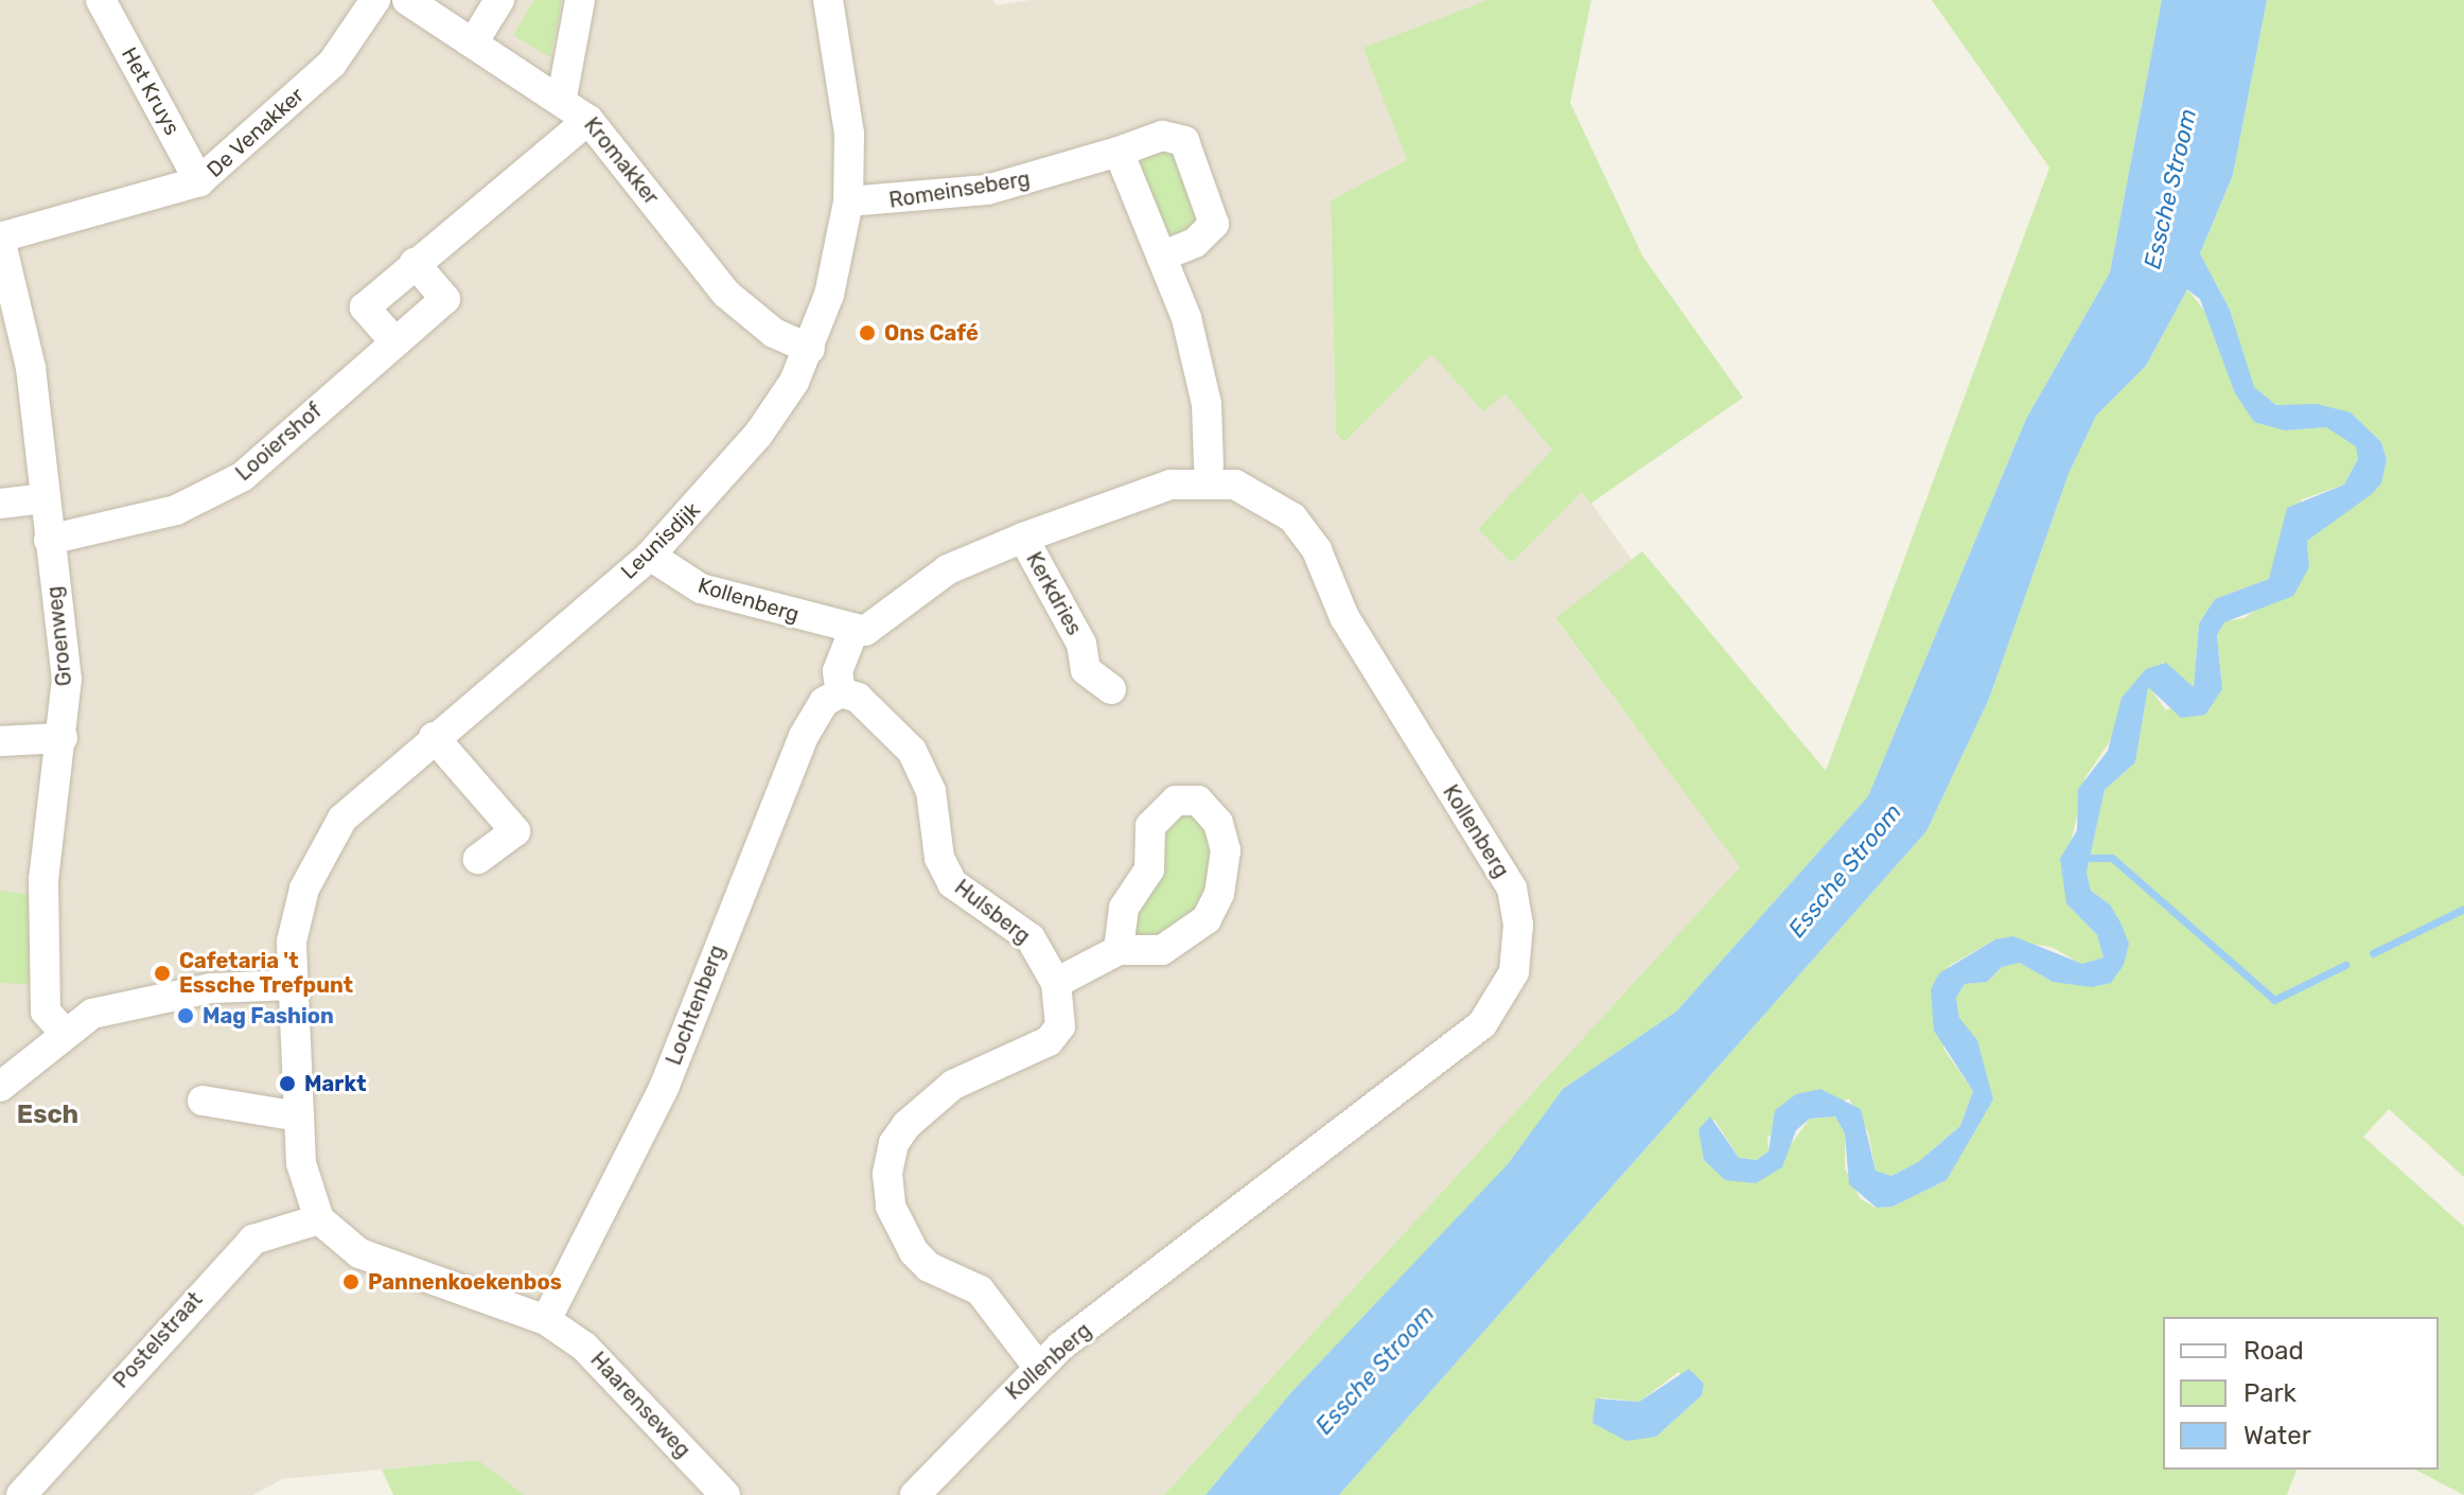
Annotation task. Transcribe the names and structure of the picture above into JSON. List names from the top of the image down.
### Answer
{
  "streets": {
    "street": [
      "Het Kruys",
      "De Venakker",
      "Kromakker",
      "Romeinseberg",
      "Looiershof",
      "Leunisdijk",
      "Kerkdries",
      "Kollenberg",
      "Groenweg",
      "Hulsberg",
      "Lochtenberg",
      "Postelstraat",
      "Haarenseweg"
    ]
  },
  "crossings": [
    ["Het Kruys", "De Venakker"],
    ["De Venakker", "Groenweg"],
    ["Kromakker", "Leunisdijk"],
    ["Romeinseberg", "Leunisdijk"],
    ["Looiershof", "Groenweg"],
    ["Leunisdijk", "Kollenberg"],
    ["Kerkdries", "Kollenberg"],
    ["Kollenberg", "Hulsberg"],
    ["Hulsberg", "Lochtenberg"],
    ["Lochtenberg", "Haarenseweg"],
    ["Postelstraat", "Haarenseweg"]
  ],
  "districts": ["Esch"],
  "water": ["Essche Stroom"],
  "places": [
    "Ons Café",
    "Cafetaria 't Essche Trefpunt",
    "Mag Fashion",
    "Markt",
    "Pannenkoekenbos"
  ],
  "legend": ["Road", "Park", "Water"]
}
